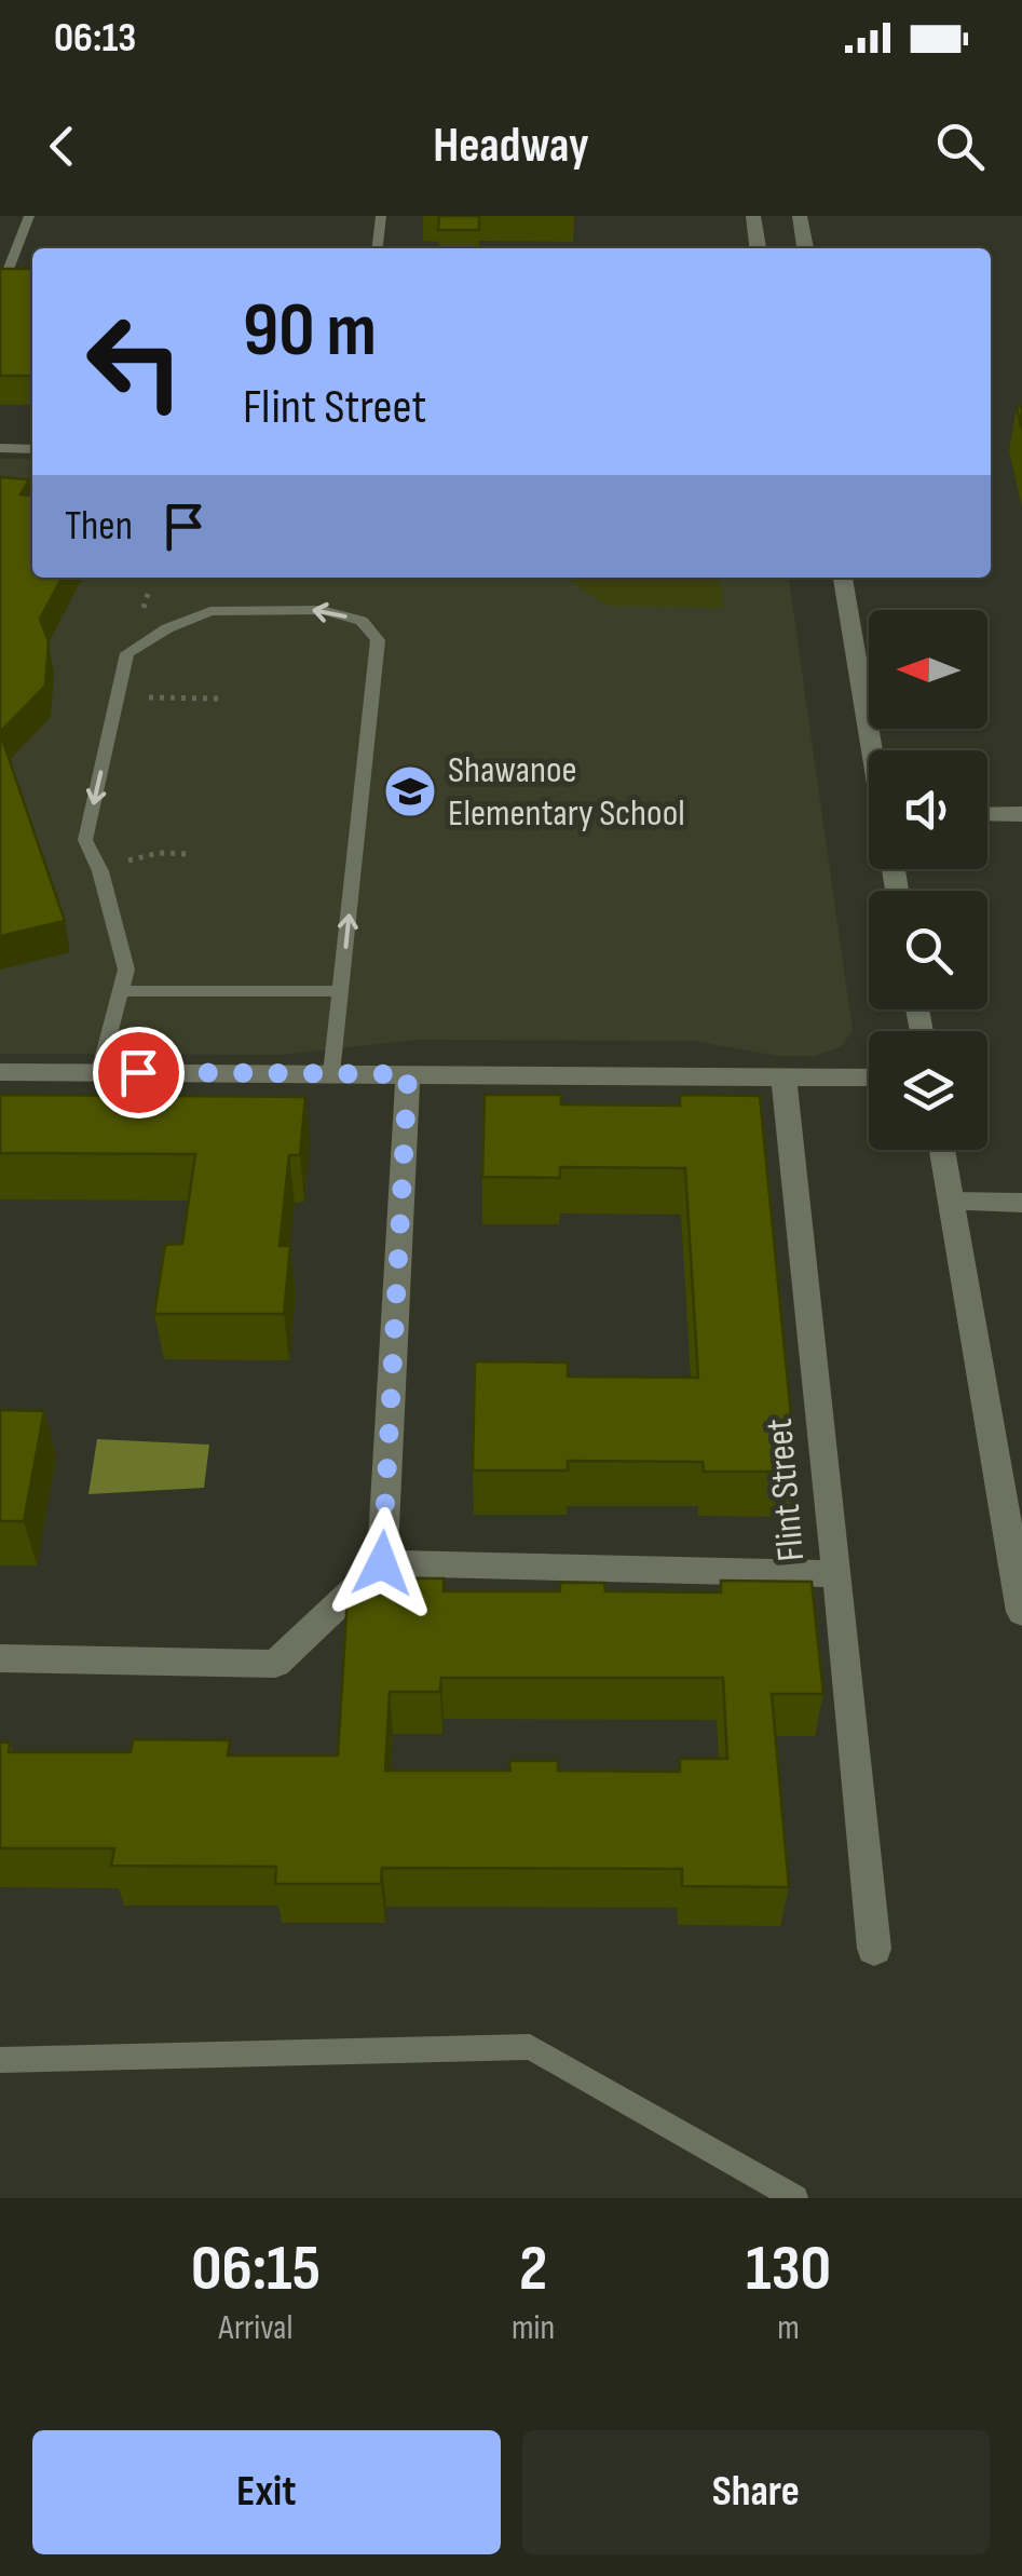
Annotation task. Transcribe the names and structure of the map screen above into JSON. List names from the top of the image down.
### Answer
{
  "streets": {
    "street": ["Flint Street"]
  },
  "places": {
    "school or university": ["Shawanoe Elementary School"]
  },
  "north": "left",
  "page": {
    "status": "06:13",
    "header": "Headway",
    "turn": ["90 m", "Flint Street"],
    "then": "Then",
    "eta": [
      "06:15",
      "Arrival",
      "2",
      "min",
      "130",
      "m"
    ],
    "buttons": ["Exit", "Share"]
  }
}
